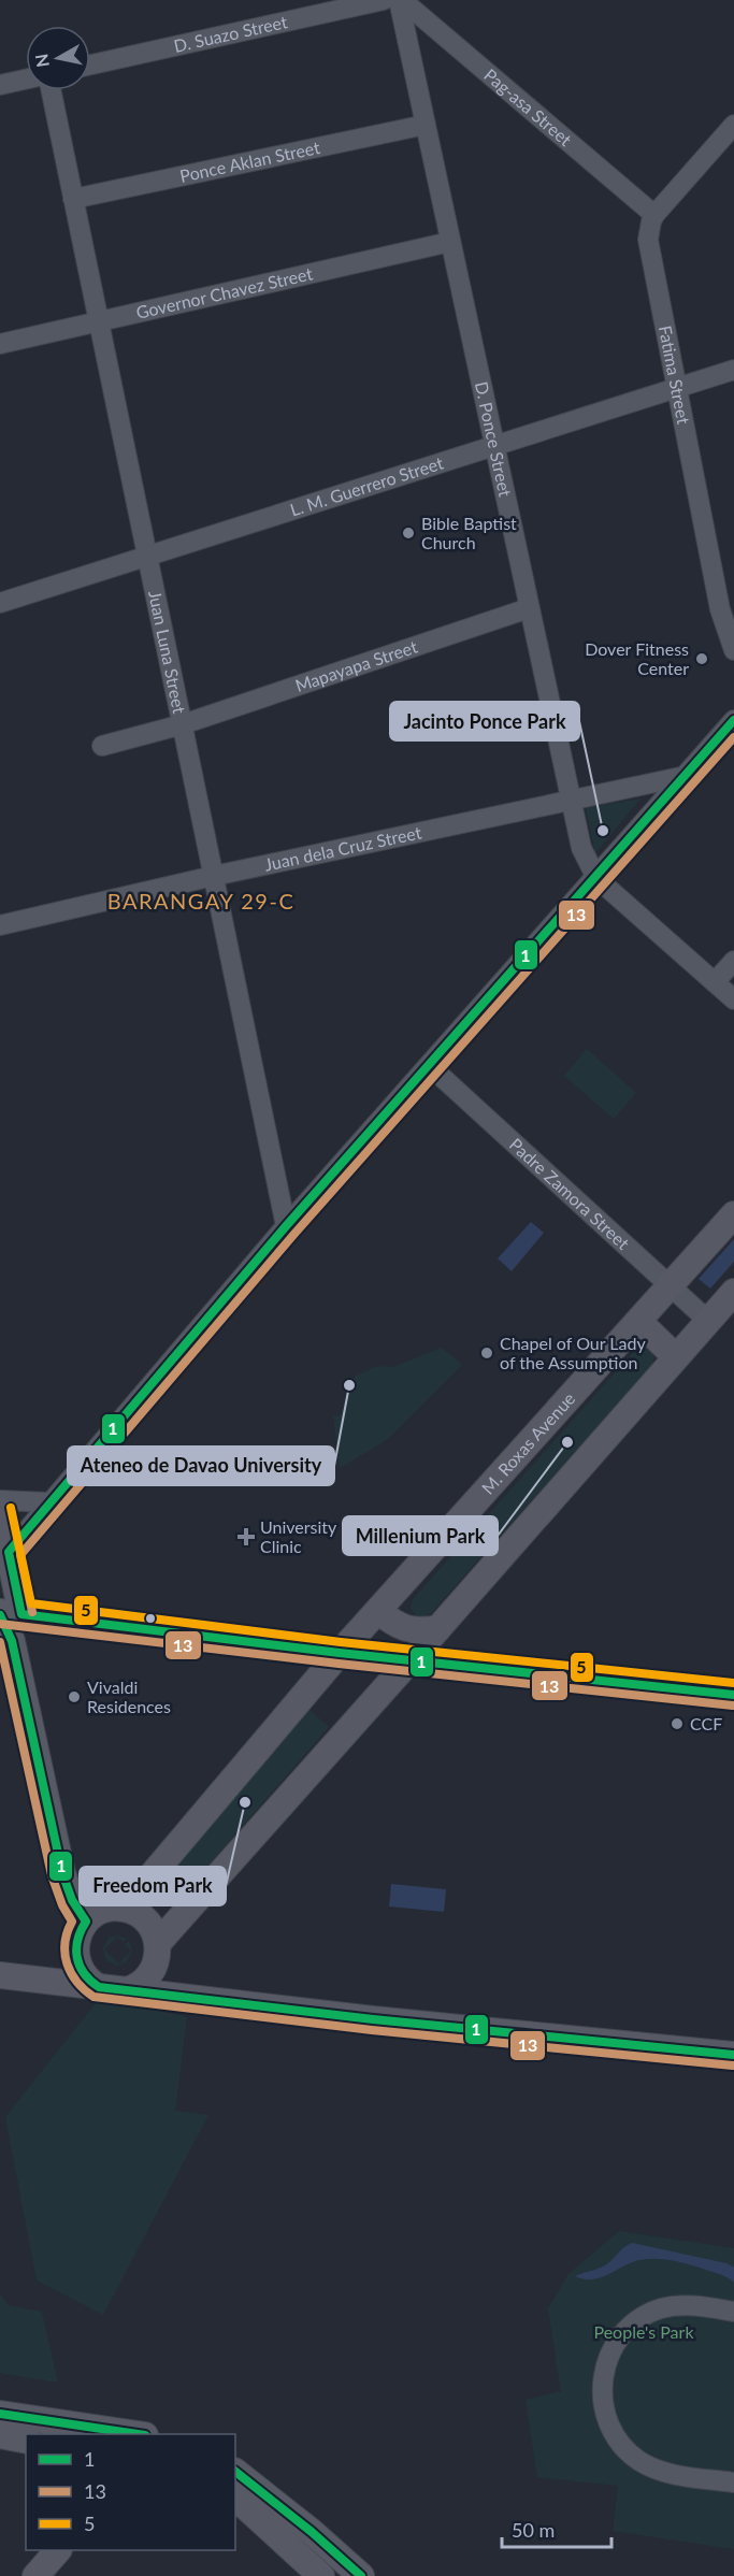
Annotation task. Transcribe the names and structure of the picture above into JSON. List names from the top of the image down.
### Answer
{
  "streets": {
    "main road": ["M. Roxas Avenue"],
    "street": [
      "D. Suazo Street",
      "Pag-asa Street",
      "Ponce Aklan Street",
      "Governor Chavez Street",
      "Fatima Street",
      "D. Ponce Street",
      "L. M. Guerrero Street",
      "Juan Luna Street",
      "Mapayapa Street",
      "Juan dela Cruz Street",
      "Padre Zamora Street"
    ]
  },
  "crossings": [
    ["Pag-asa Street", "Fatima Street"],
    ["Pag-asa Street", "D. Ponce Street"],
    ["Ponce Aklan Street", "D. Ponce Street"],
    ["Ponce Aklan Street", "Juan Luna Street"],
    ["Governor Chavez Street", "D. Ponce Street"],
    ["Governor Chavez Street", "Juan Luna Street"],
    ["Fatima Street", "L. M. Guerrero Street"],
    ["D. Ponce Street", "L. M. Guerrero Street"],
    ["D. Ponce Street", "Mapayapa Street"],
    ["D. Ponce Street", "Juan dela Cruz Street"],
    ["L. M. Guerrero Street", "Juan Luna Street"],
    ["Juan Luna Street", "Mapayapa Street"],
    ["Juan Luna Street", "Juan dela Cruz Street"],
    ["Padre Zamora Street", "M. Roxas Avenue"]
  ],
  "districts": ["BARANGAY 29-C"],
  "parks": ["People's Park"],
  "places": {
    "other": [
      "Bible Baptist Church",
      "Dover Fitness Center",
      "Jacinto Ponce Park",
      "Chapel of Our Lady of the Assumption",
      "Ateneo de Davao University",
      "Millenium Park",
      "Vivaldi Residences",
      "CCF",
      "Freedom Park"
    ],
    "health": ["University Clinic"]
  },
  "lines": ["transit line 1", "transit line 13", "transit line 5"],
  "legend": ["1", "13", "5"],
  "scale_bar": "50 m",
  "north": "left"
}
